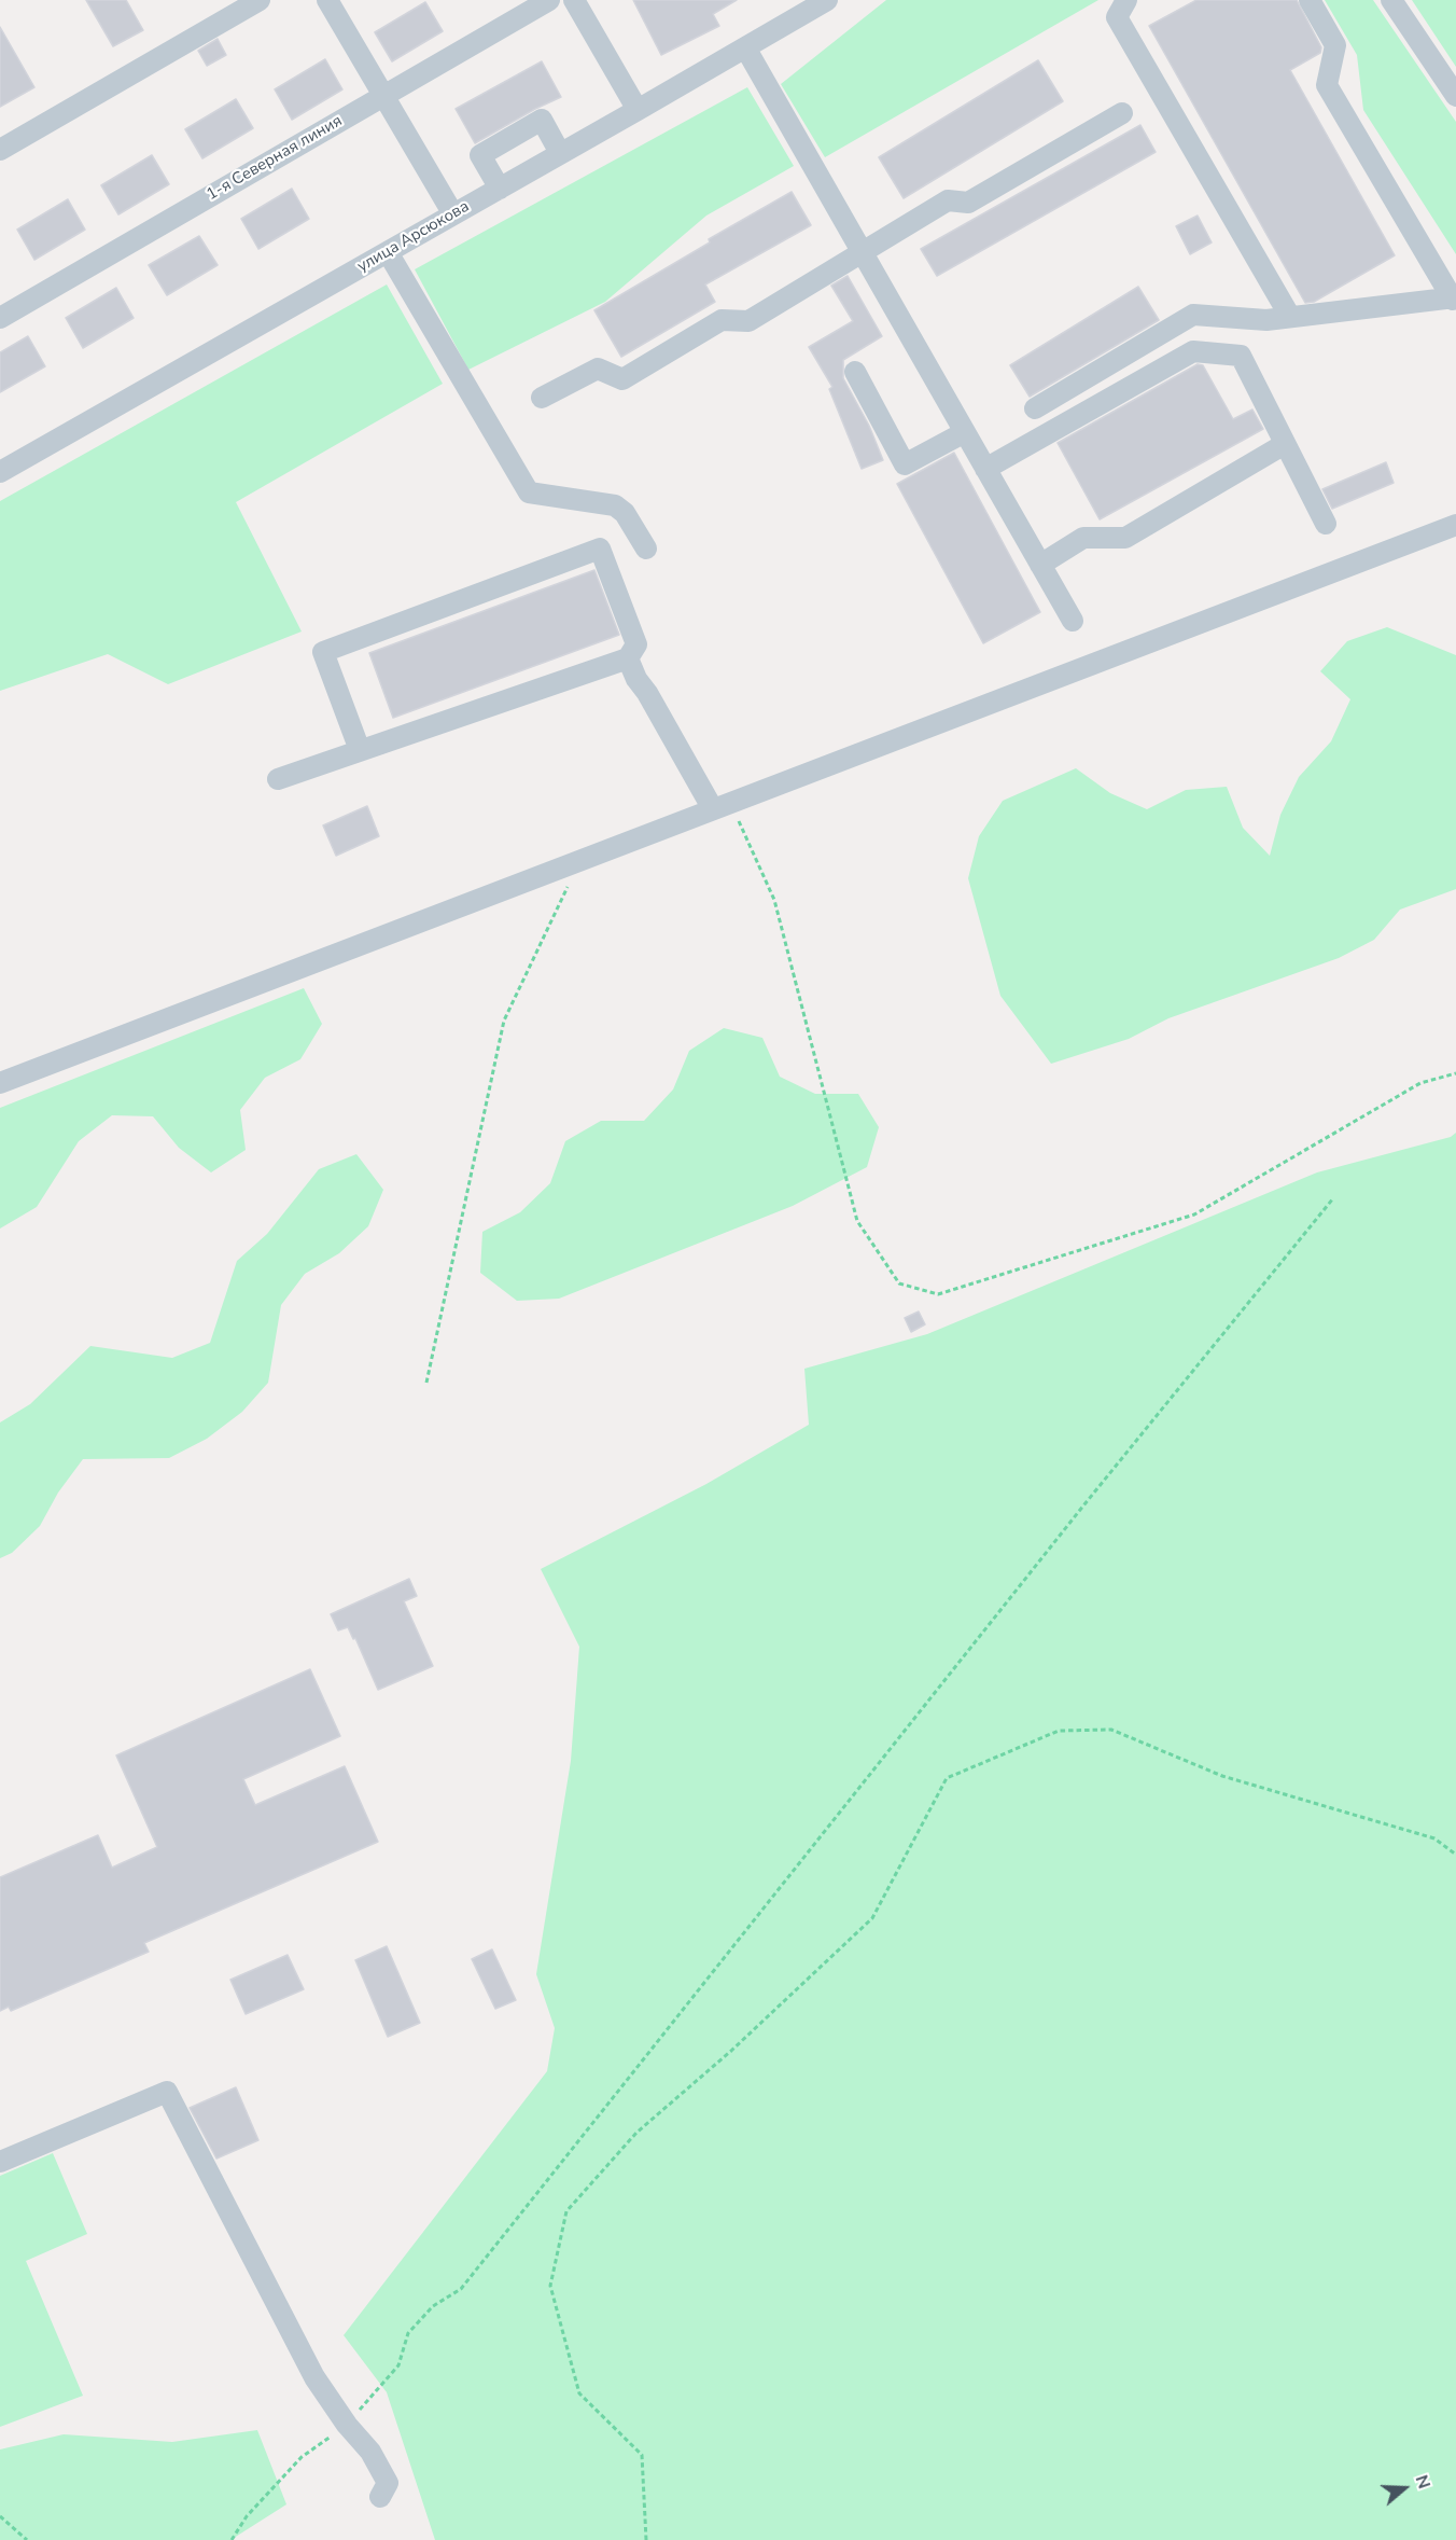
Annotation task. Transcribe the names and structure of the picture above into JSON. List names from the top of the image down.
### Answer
{
  "streets": {
    "street": ["1-я Северная линия", "улица Арсюкова"]
  },
  "north": "right"
}
